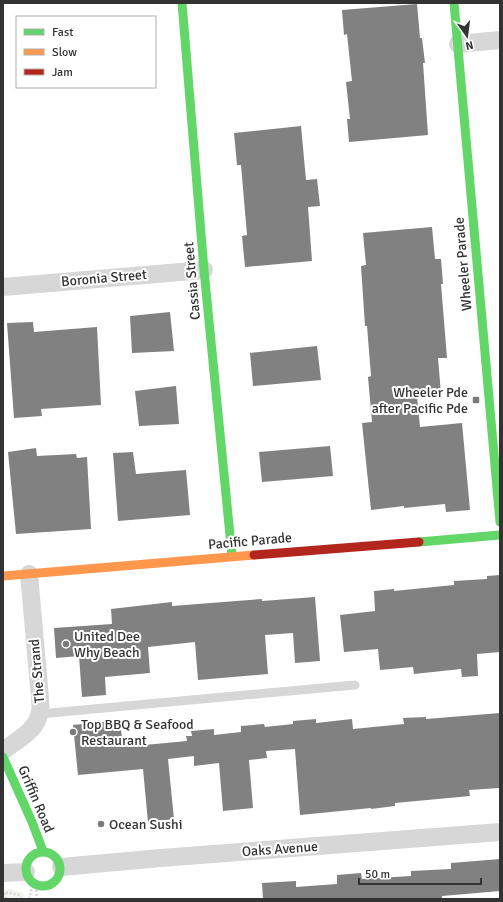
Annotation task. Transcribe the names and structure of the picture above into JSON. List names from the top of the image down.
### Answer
{
  "streets": {
    "street": [
      "Wheeler Parade",
      "Boronia Street",
      "Cassia Street",
      "Pacific Parade",
      "The Strand",
      "Griffin Road",
      "Oaks Avenue"
    ]
  },
  "crossings": [
    ["Boronia Street", "Cassia Street"],
    ["Cassia Street", "Pacific Parade"],
    ["Pacific Parade", "The Strand"],
    ["Griffin Road", "Oaks Avenue"]
  ],
  "places": {
    "transit": ["Wheeler Pde after Pacific Pde"],
    "other": ["United Dee Why Beach", "Top BBQ & Seafood Restaurant", "Ocean Sushi"]
  },
  "legend": ["Fast", "Slow", "Jam"],
  "scale_bar": "50 m",
  "north": "bottom"
}
